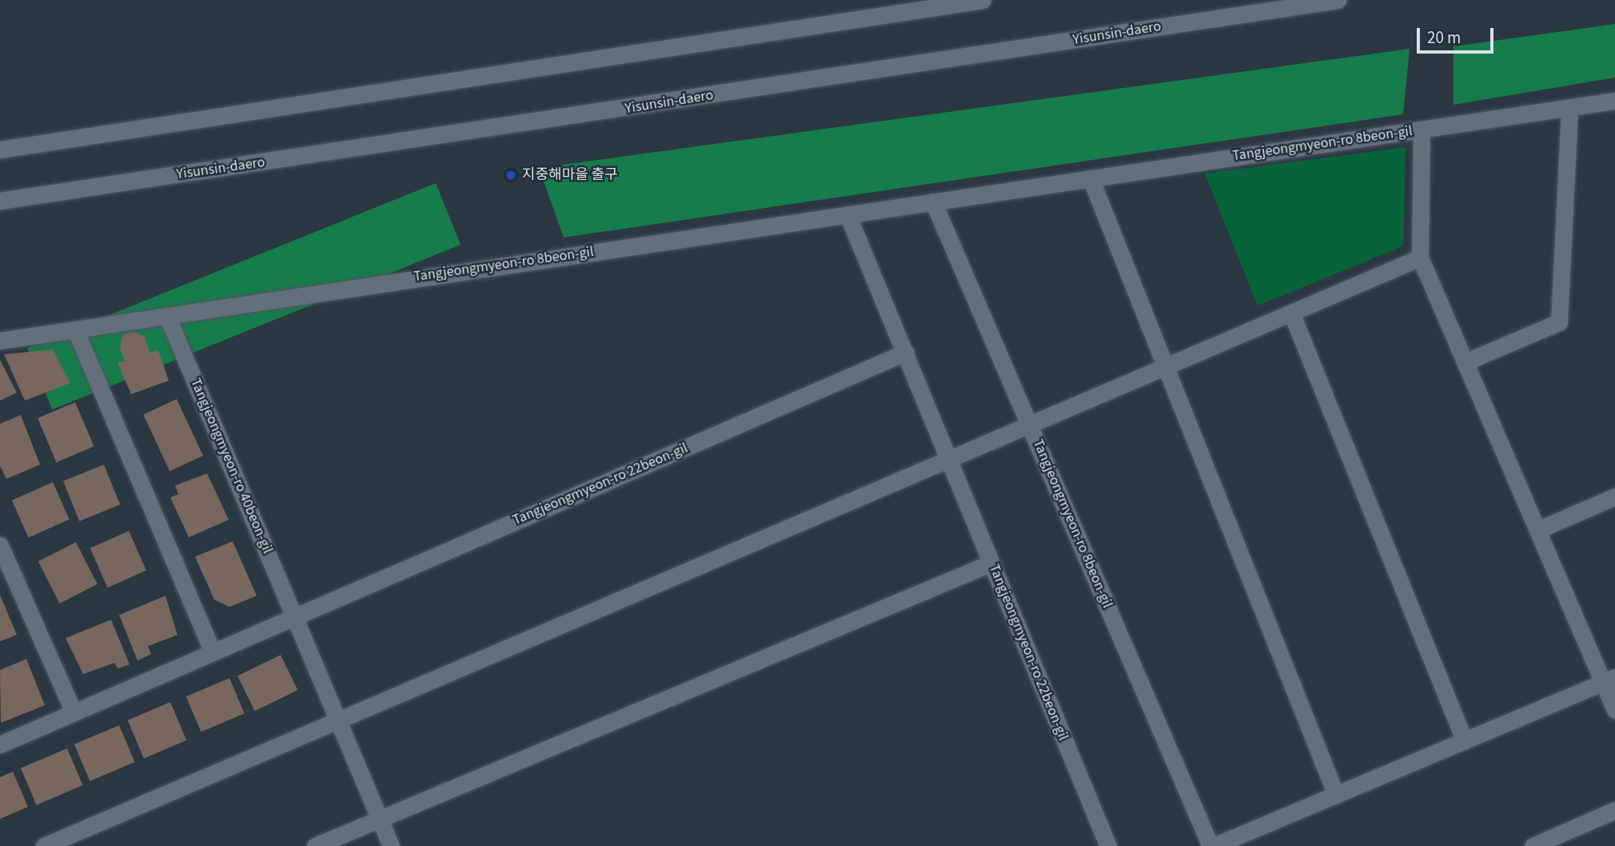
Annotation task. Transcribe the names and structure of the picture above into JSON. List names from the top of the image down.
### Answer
{
  "streets": {
    "street": [
      "Yisunsin-daero",
      "Tangjeongmyeon-ro 8beon-gil",
      "Tangjeongmyeon-ro 40beon-gil",
      "Tangjeongmyeon-ro 22beon-gil"
    ]
  },
  "crossings": [
    ["Tangjeongmyeon-ro 8beon-gil", "Tangjeongmyeon-ro 40beon-gil"],
    ["Tangjeongmyeon-ro 8beon-gil", "Tangjeongmyeon-ro 22beon-gil"],
    ["Tangjeongmyeon-ro 40beon-gil", "Tangjeongmyeon-ro 22beon-gil"]
  ],
  "places": ["지중해마을 출구"],
  "scale_bar": "20 m"
}
